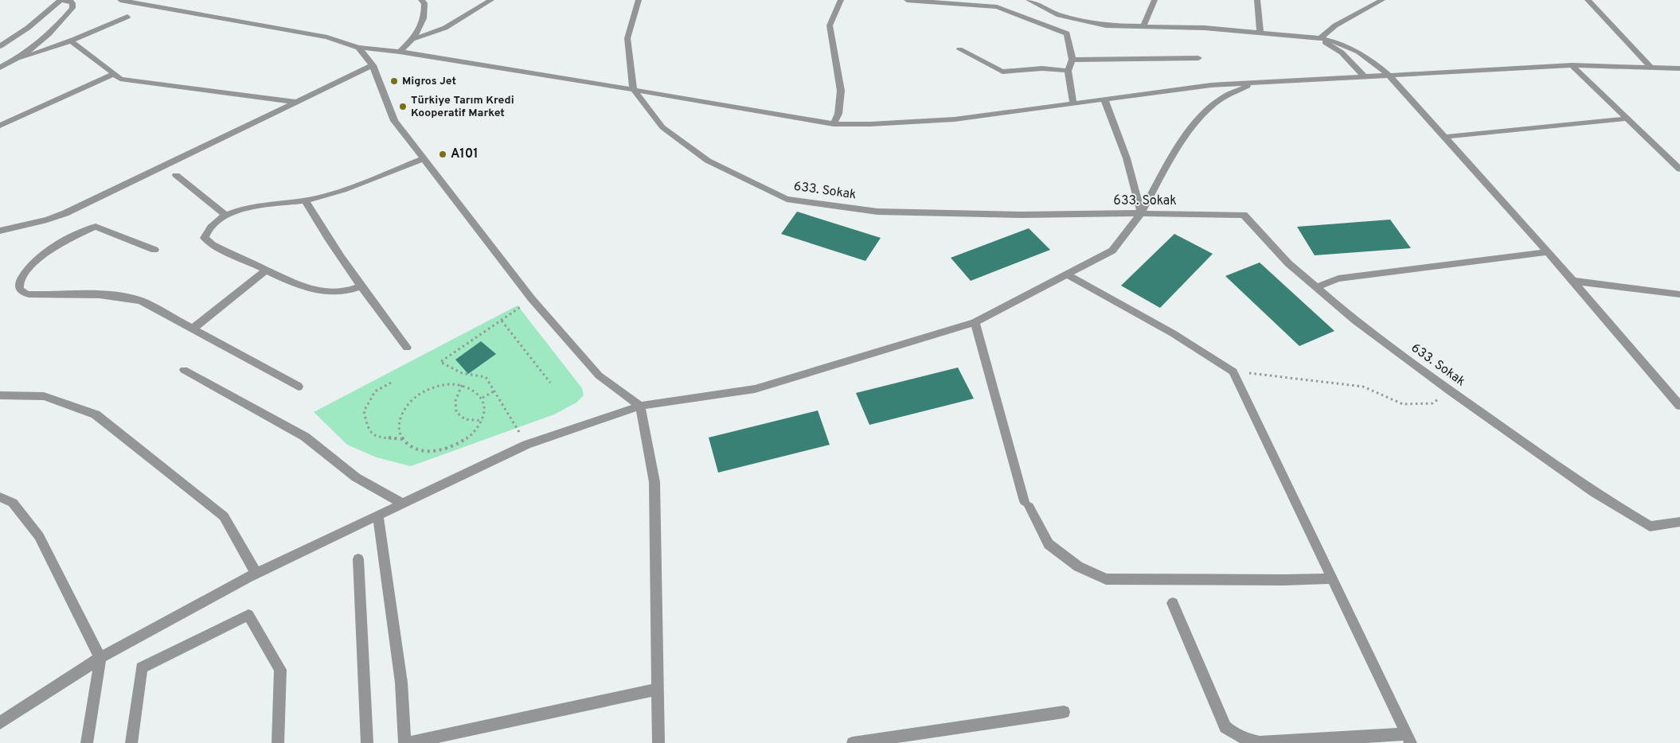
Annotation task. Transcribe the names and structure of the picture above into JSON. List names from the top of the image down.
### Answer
{
  "streets": {
    "street": ["633. Sokak"]
  },
  "places": ["Migros Jet", "Türkiye Tarım Kredi Kooperatif Market", "A101"]
}
